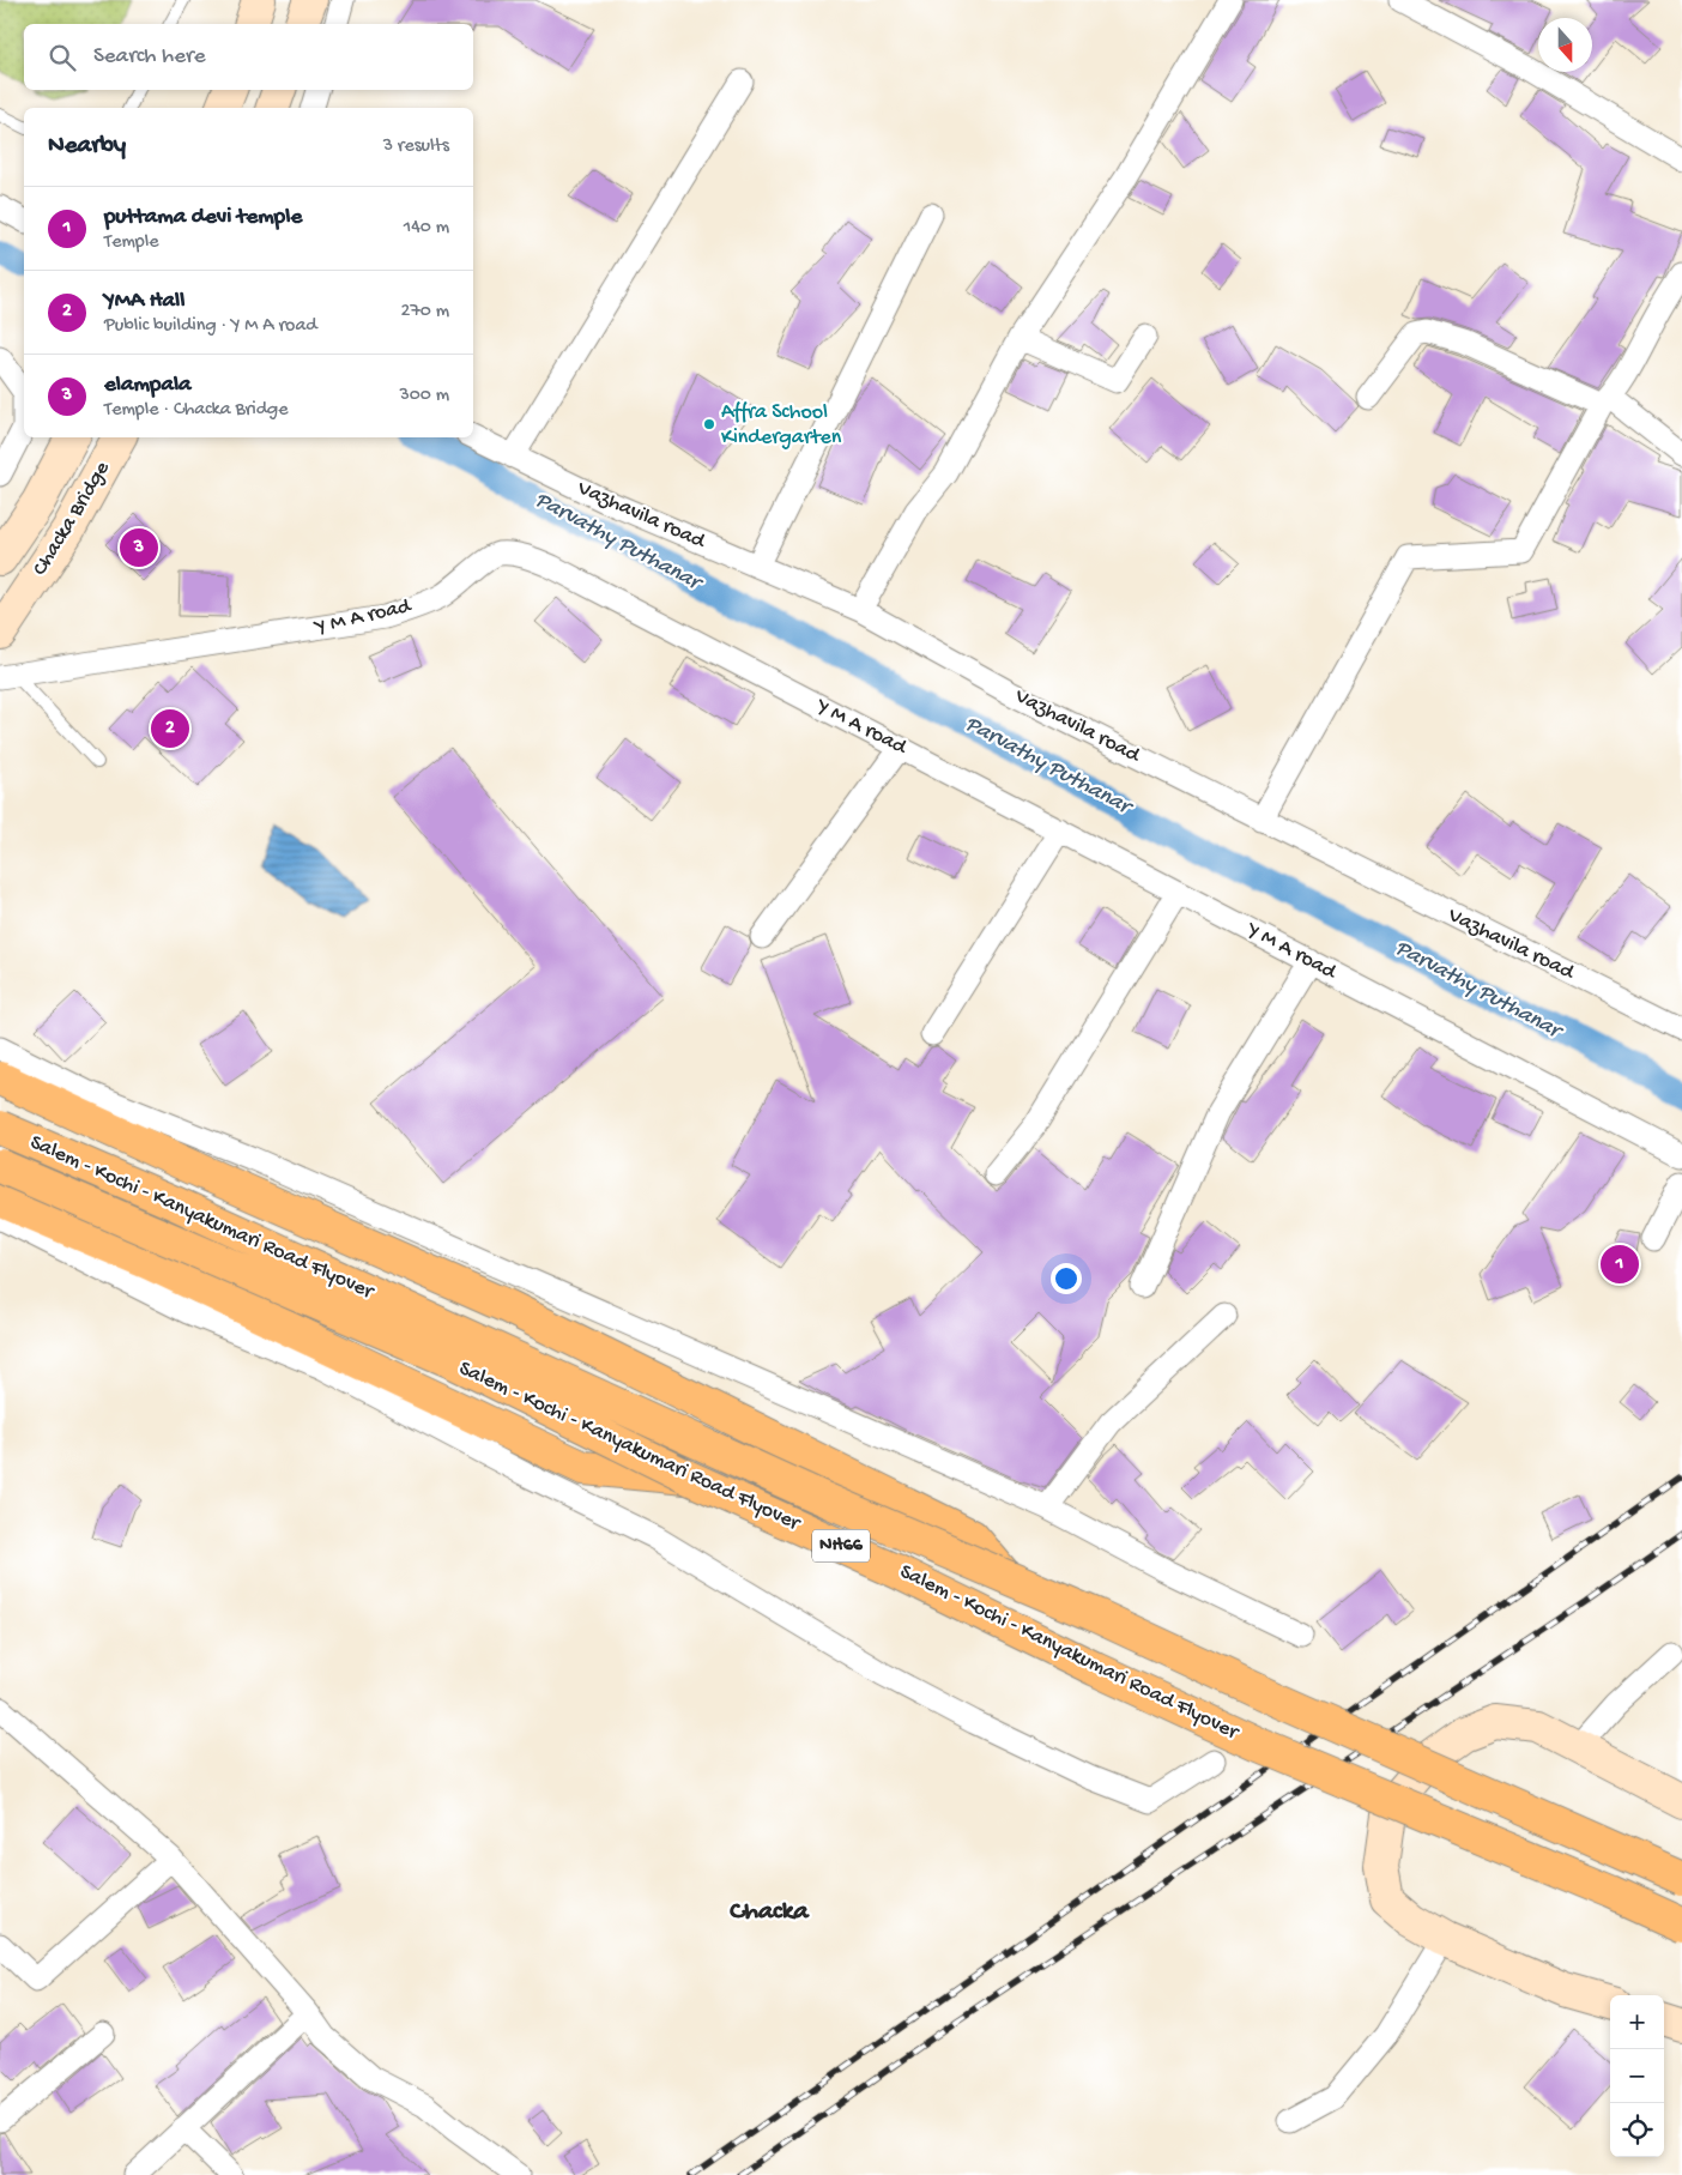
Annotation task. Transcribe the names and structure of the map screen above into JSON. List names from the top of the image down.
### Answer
{
  "streets": {
    "highway": ["Salem - Kochi - Kanyakumari Road Flyover", "NH66"],
    "street": ["Vazhavila road", "Chacka Bridge", "Y M A road"]
  },
  "districts": ["Chacka"],
  "water": ["Parvathy Puthanar"],
  "places": ["Affra School Kindergarten"],
  "north": "bottom",
  "page": {
    "search": "Search here",
    "heading": ["Nearby", "3 results"],
    "list": [
      {
        "mark": "1",
        "name": "puttama devi temple",
        "note": "Temple",
        "value": "140 m"
      },
      {
        "mark": "2",
        "name": "YMA Hall",
        "note": "Public building · Y M A road",
        "value": "270 m"
      },
      {
        "mark": "3",
        "name": "elampala",
        "note": "Temple · Chacka Bridge",
        "value": "300 m"
      }
    ],
    "pins": ["3", "2", "1"],
    "map_buttons": ["+", "−"]
  }
}
